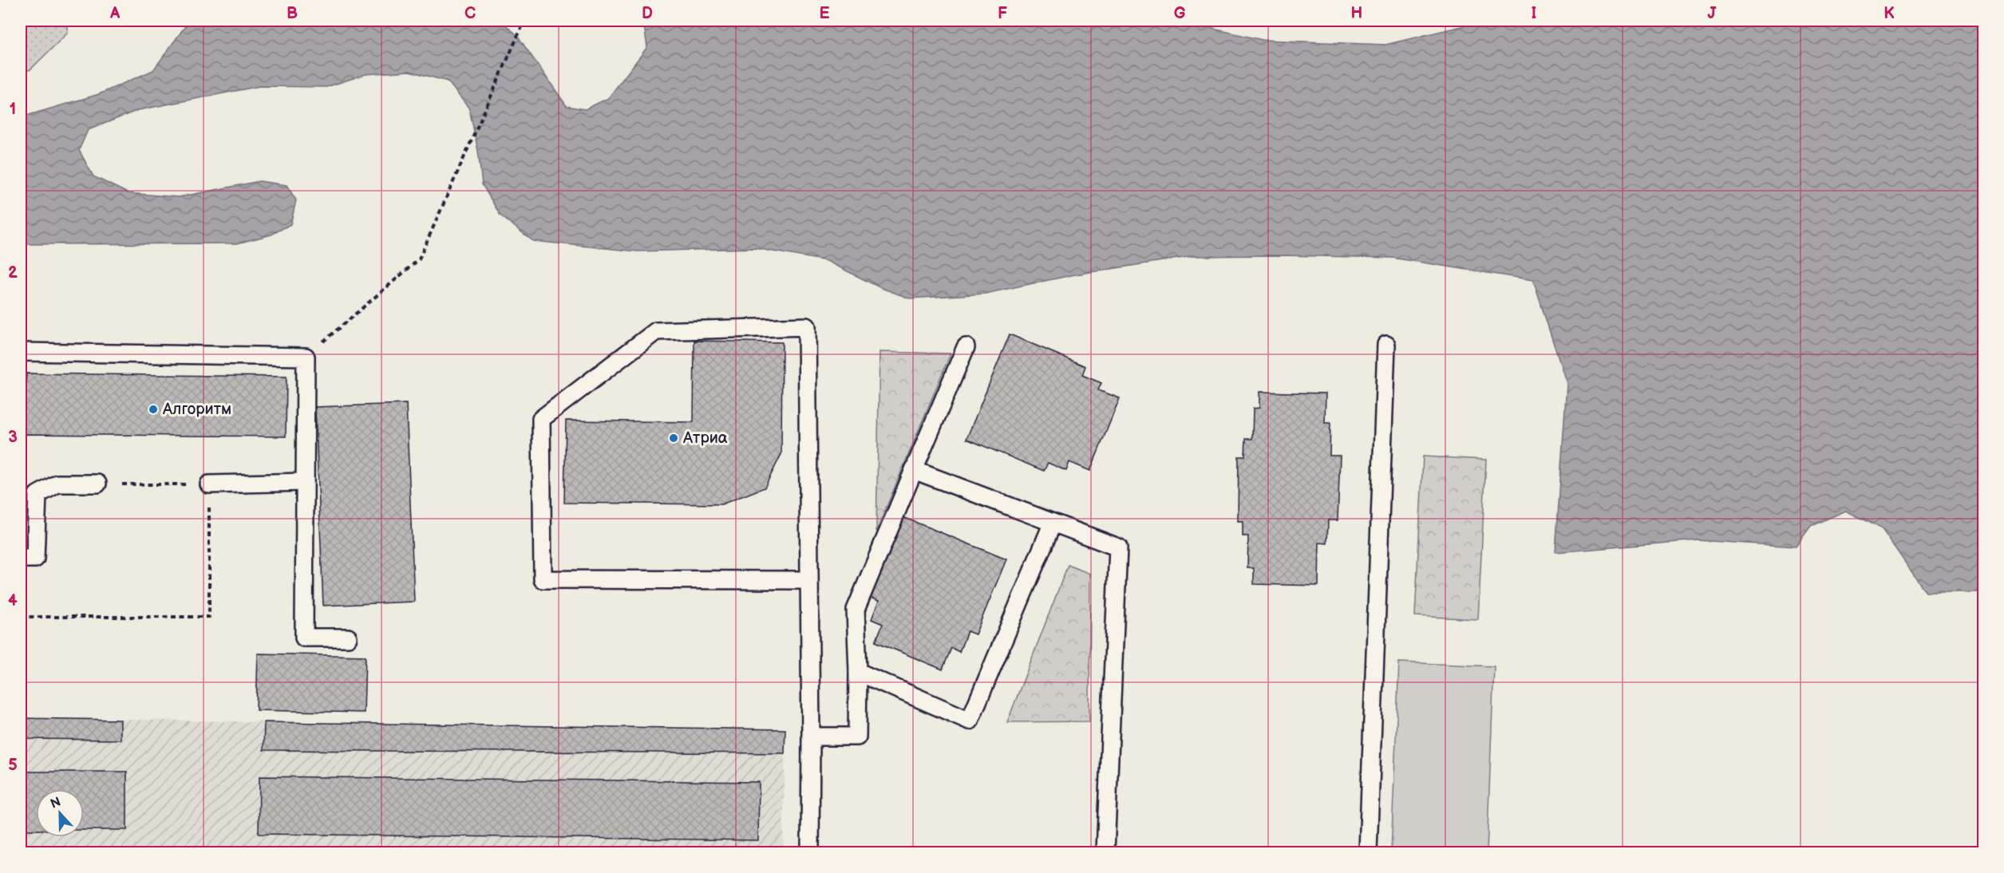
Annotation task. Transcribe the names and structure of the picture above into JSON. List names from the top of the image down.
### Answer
{
  "places": ["Алгоритм", "Атриа"],
  "north": "top",
  "grid": {
    "columns": [
      "A",
      "B",
      "C",
      "D",
      "E",
      "F",
      "G",
      "H",
      "I",
      "J",
      "K"
    ],
    "rows": [
      "1",
      "2",
      "3",
      "4",
      "5"
    ]
  }
}
